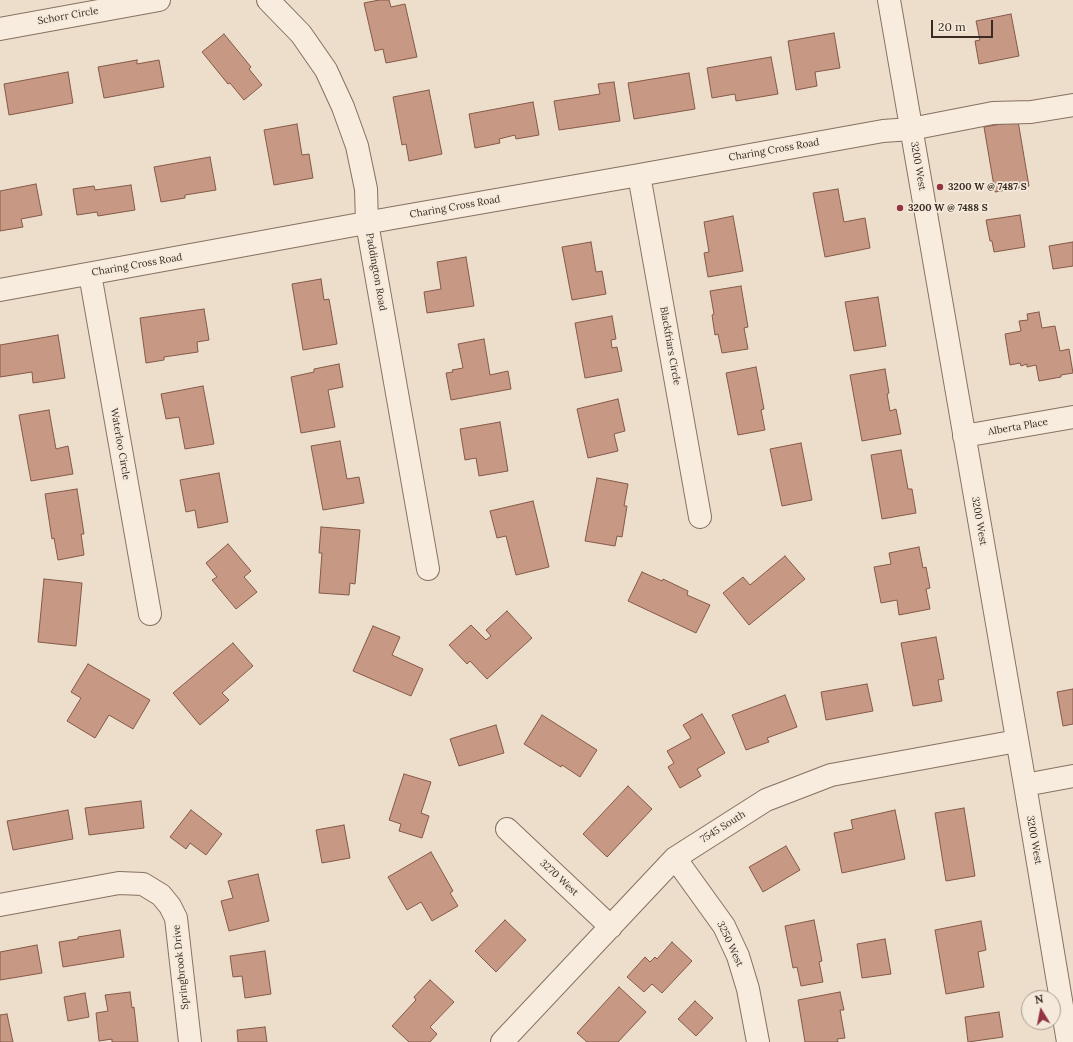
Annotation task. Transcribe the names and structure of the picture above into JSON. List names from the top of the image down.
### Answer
{
  "streets": {
    "street": [
      "Schorr Circle",
      "Charing Cross Road",
      "3200 West",
      "Paddington Road",
      "Blackfriars Circle",
      "Alberta Place",
      "Waterloo Circle",
      "7545 South",
      "3270 West",
      "3250 West",
      "Springbrook Drive"
    ]
  },
  "crossings": [
    ["Charing Cross Road", "3200 West"],
    ["Charing Cross Road", "Paddington Road"],
    ["Charing Cross Road", "Blackfriars Circle"],
    ["Charing Cross Road", "Waterloo Circle"],
    ["3200 West", "Alberta Place"],
    ["3200 West", "7545 South"],
    ["7545 South", "3270 West"],
    ["7545 South", "3250 West"]
  ],
  "places": ["3200 W @ 7487 S", "3200 W @ 7488 S"],
  "scale_bar": "20 m",
  "north": "top"
}
